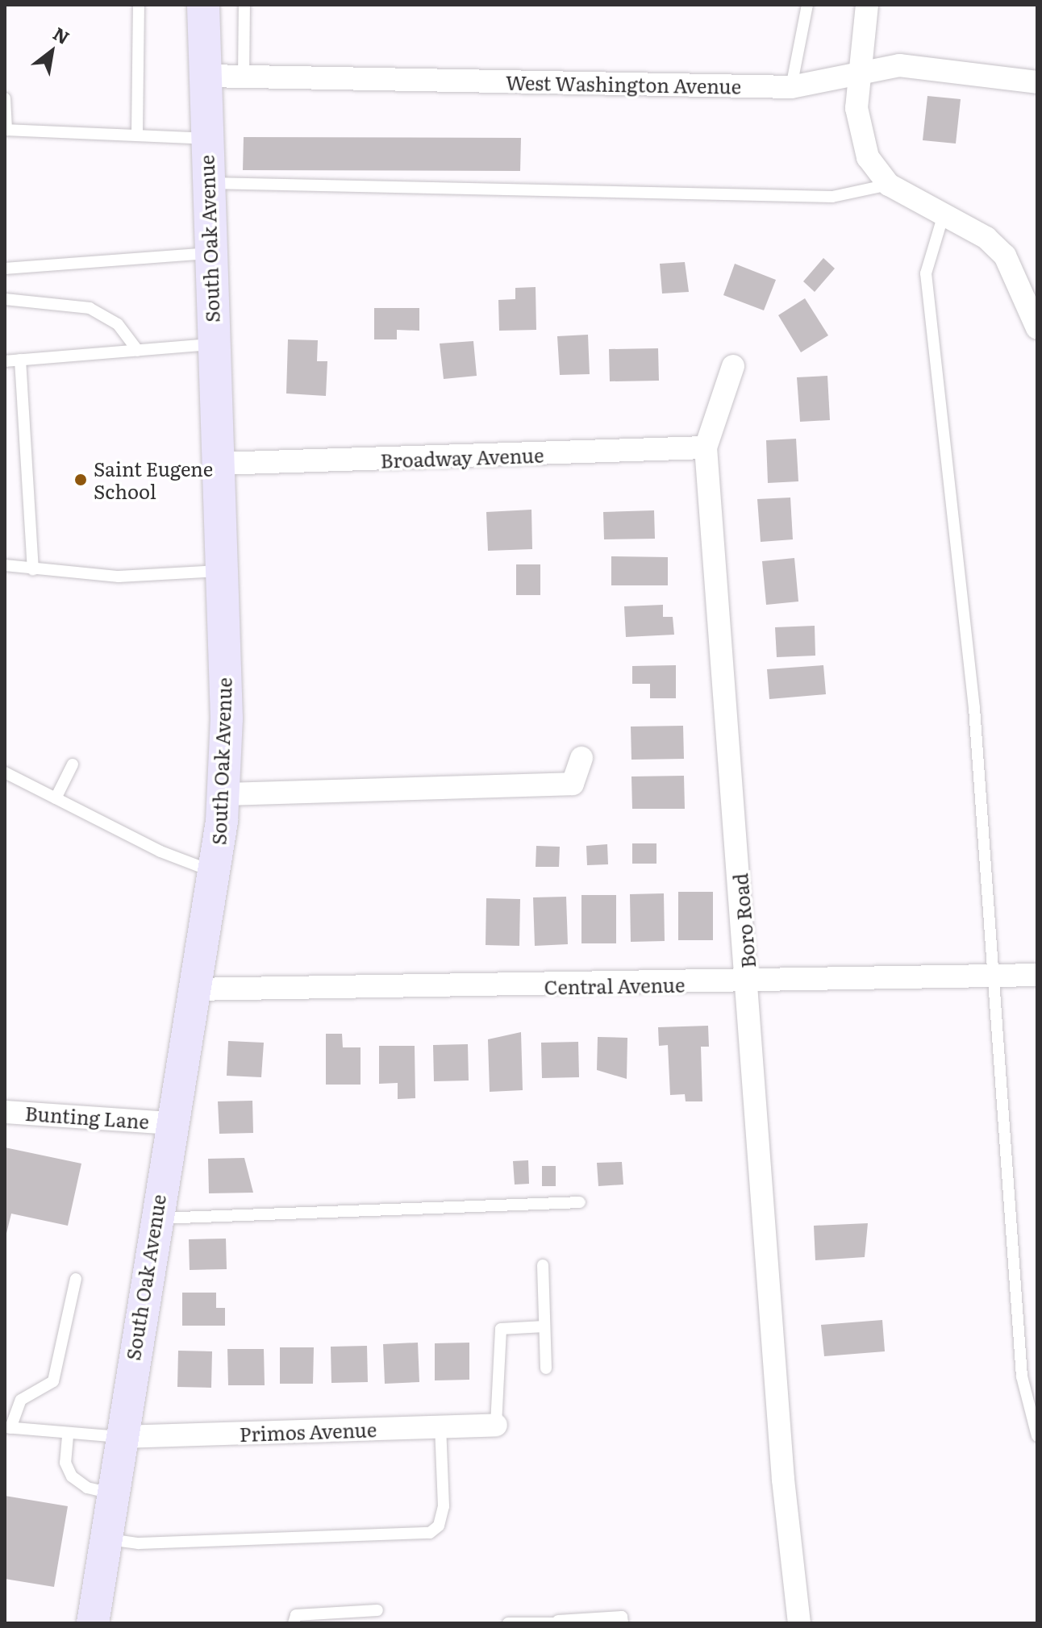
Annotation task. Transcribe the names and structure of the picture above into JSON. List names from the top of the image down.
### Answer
{
  "streets": {
    "main road": ["South Oak Avenue"],
    "street": [
      "West Washington Avenue",
      "Broadway Avenue",
      "Boro Road",
      "Central Avenue",
      "Bunting Lane",
      "Primos Avenue"
    ]
  },
  "crossings": [
    ["West Washington Avenue", "South Oak Avenue"],
    ["South Oak Avenue", "Broadway Avenue"],
    ["South Oak Avenue", "Central Avenue"],
    ["South Oak Avenue", "Bunting Lane"],
    ["South Oak Avenue", "Primos Avenue"],
    ["Broadway Avenue", "Boro Road"],
    ["Boro Road", "Central Avenue"]
  ],
  "places": ["Saint Eugene School"],
  "north": "top right"
}
